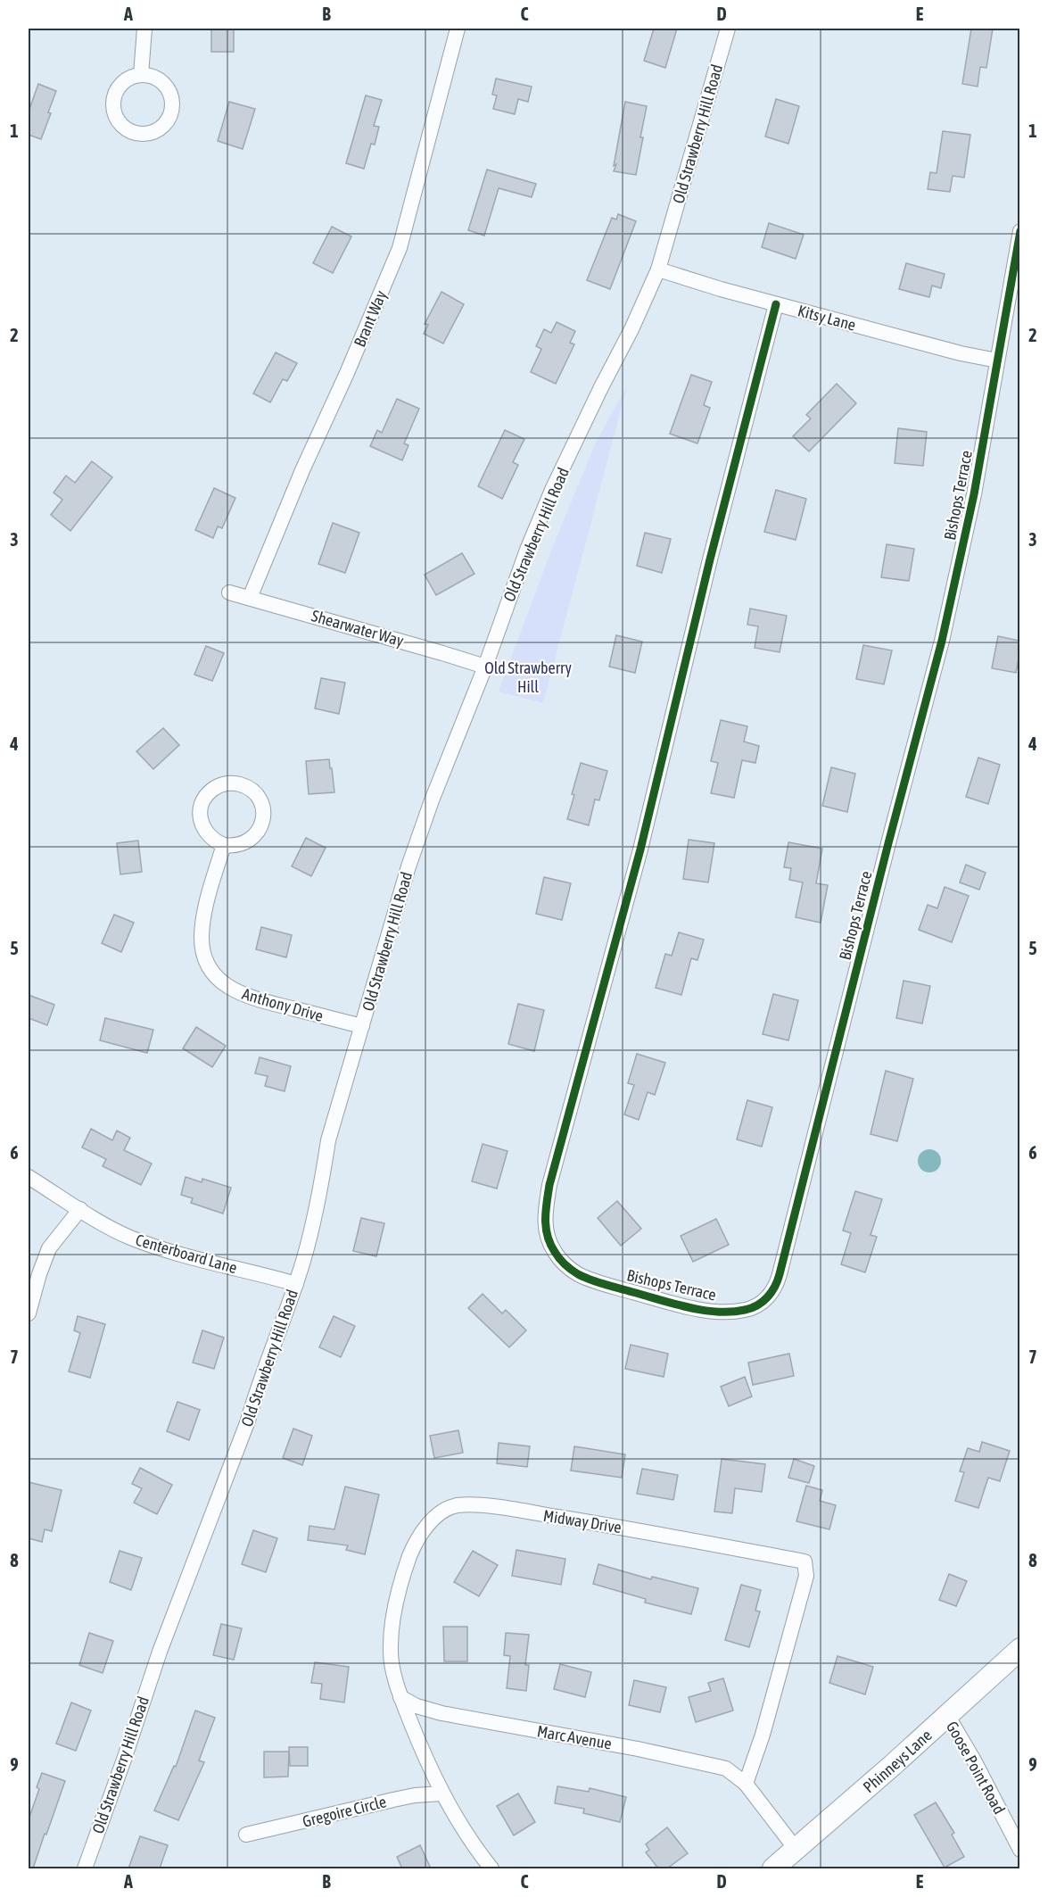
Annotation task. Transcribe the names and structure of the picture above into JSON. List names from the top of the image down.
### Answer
{
  "streets": {
    "main road": ["Phinneys Lane"],
    "street": [
      "Old Strawberry Hill Road",
      "Kitsy Lane",
      "Brant Way",
      "Bishops Terrace",
      "Shearwater Way",
      "Anthony Drive",
      "Centerboard Lane",
      "Midway Drive",
      "Marc Avenue",
      "Goose Point Road",
      "Gregoire Circle"
    ]
  },
  "crossings": [
    ["Old Strawberry Hill Road", "Kitsy Lane"],
    ["Old Strawberry Hill Road", "Shearwater Way"],
    ["Old Strawberry Hill Road", "Anthony Drive"],
    ["Old Strawberry Hill Road", "Centerboard Lane"],
    ["Kitsy Lane", "Bishops Terrace"],
    ["Brant Way", "Shearwater Way"],
    ["Midway Drive", "Marc Avenue"],
    ["Midway Drive", "Gregoire Circle"],
    ["Phinneys Lane", "Goose Point Road"]
  ],
  "parks": ["Old Strawberry Hill"],
  "grid": {
    "columns": [
      "A",
      "B",
      "C",
      "D",
      "E"
    ],
    "rows": [
      "1",
      "2",
      "3",
      "4",
      "5",
      "6",
      "7",
      "8",
      "9"
    ]
  }
}
